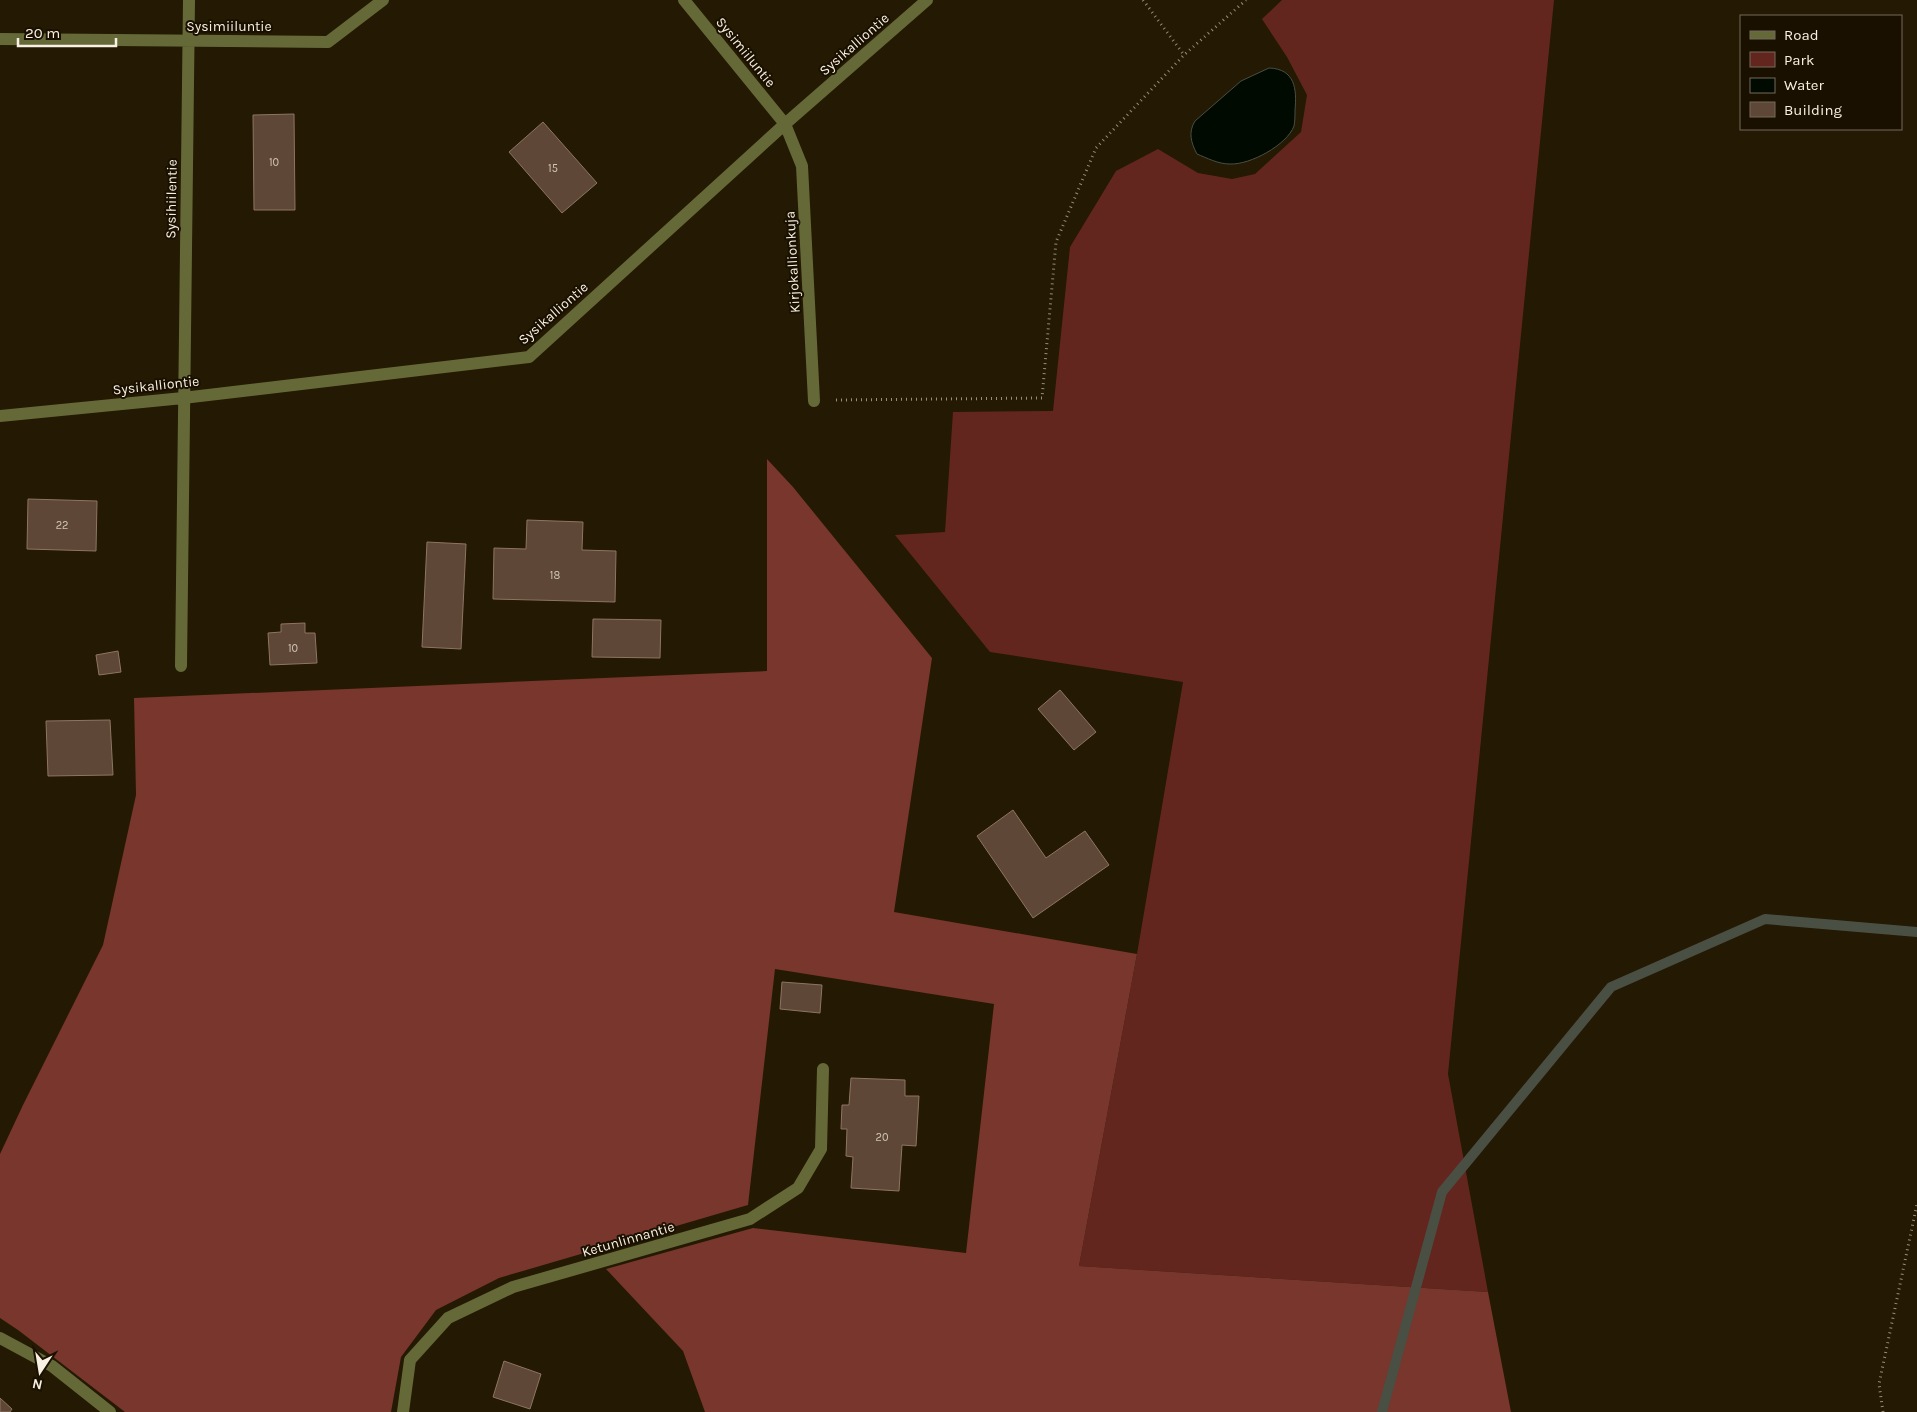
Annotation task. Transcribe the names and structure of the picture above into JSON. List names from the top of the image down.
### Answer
{
  "streets": {
    "street": [
      "Sysimiiluntie",
      "Sysikalliontie",
      "Sysihiilentie",
      "Kirjokallionkuja",
      "Ketunlinnantie"
    ]
  },
  "crossings": [
    ["Sysimiiluntie", "Sysikalliontie"],
    ["Sysimiiluntie", "Sysihiilentie"],
    ["Sysimiiluntie", "Kirjokallionkuja"],
    ["Sysikalliontie", "Sysihiilentie"],
    ["Sysikalliontie", "Kirjokallionkuja"]
  ],
  "house_numbers": [
    "10",
    "15",
    "22",
    "18",
    "10",
    "20"
  ],
  "legend": [
    "Road",
    "Park",
    "Water",
    "Building"
  ],
  "scale_bar": "20 m",
  "north": "bottom"
}
